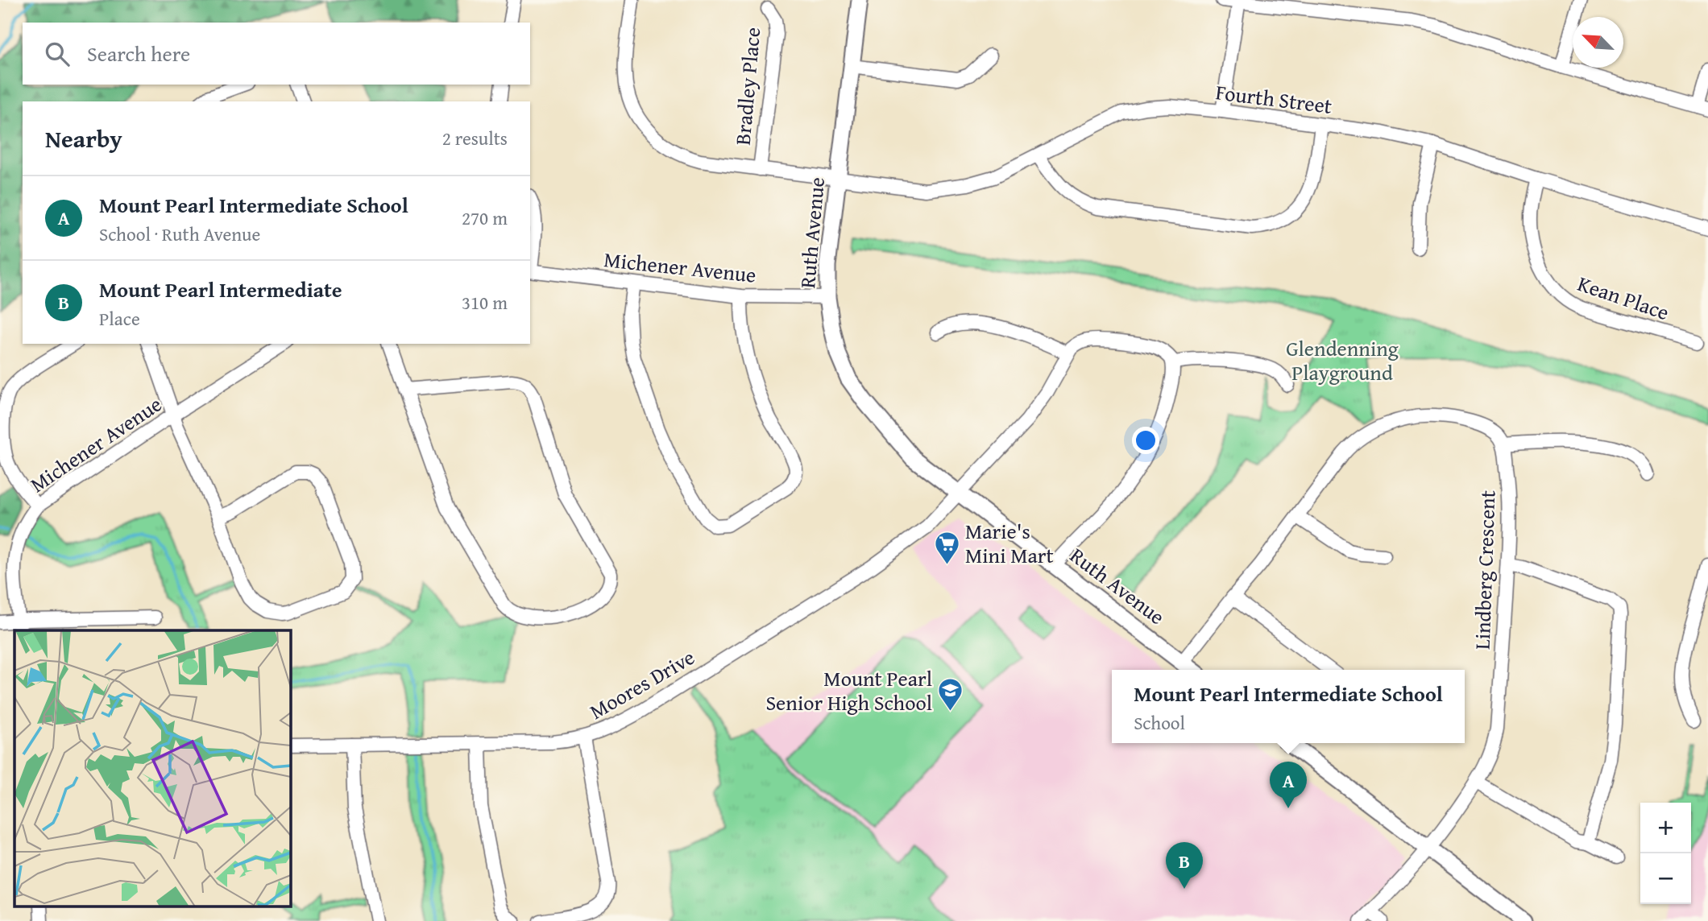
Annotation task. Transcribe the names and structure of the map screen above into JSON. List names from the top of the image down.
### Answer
{
  "streets": {
    "main road": ["Ruth Avenue"],
    "street": [
      "Bradley Place",
      "Fourth Street",
      "Michener Avenue",
      "Kean Place",
      "Lindberg Crescent",
      "Moores Drive"
    ]
  },
  "crossings": [
    ["Bradley Place", "Fourth Street"],
    ["Fourth Street", "Ruth Avenue"],
    ["Fourth Street", "Kean Place"],
    ["Ruth Avenue", "Michener Avenue"],
    ["Ruth Avenue", "Moores Drive"]
  ],
  "parks": ["Glendenning Playground"],
  "places": {
    "supermarket": ["Marie's Mini Mart"],
    "school or university": ["Mount Pearl Senior High School"]
  },
  "north": "top left",
  "page": {
    "search": "Search here",
    "heading": ["Nearby", "2 results"],
    "list": [
      {
        "mark": "A",
        "name": "Mount Pearl Intermediate School",
        "note": "School · Ruth Avenue",
        "value": "270 m"
      },
      {
        "mark": "B",
        "name": "Mount Pearl Intermediate",
        "note": "Place",
        "value": "310 m"
      }
    ],
    "popup": ["Mount Pearl Intermediate School", "School"],
    "pins": ["A", "B"],
    "map_buttons": ["+", "−"]
  }
}
